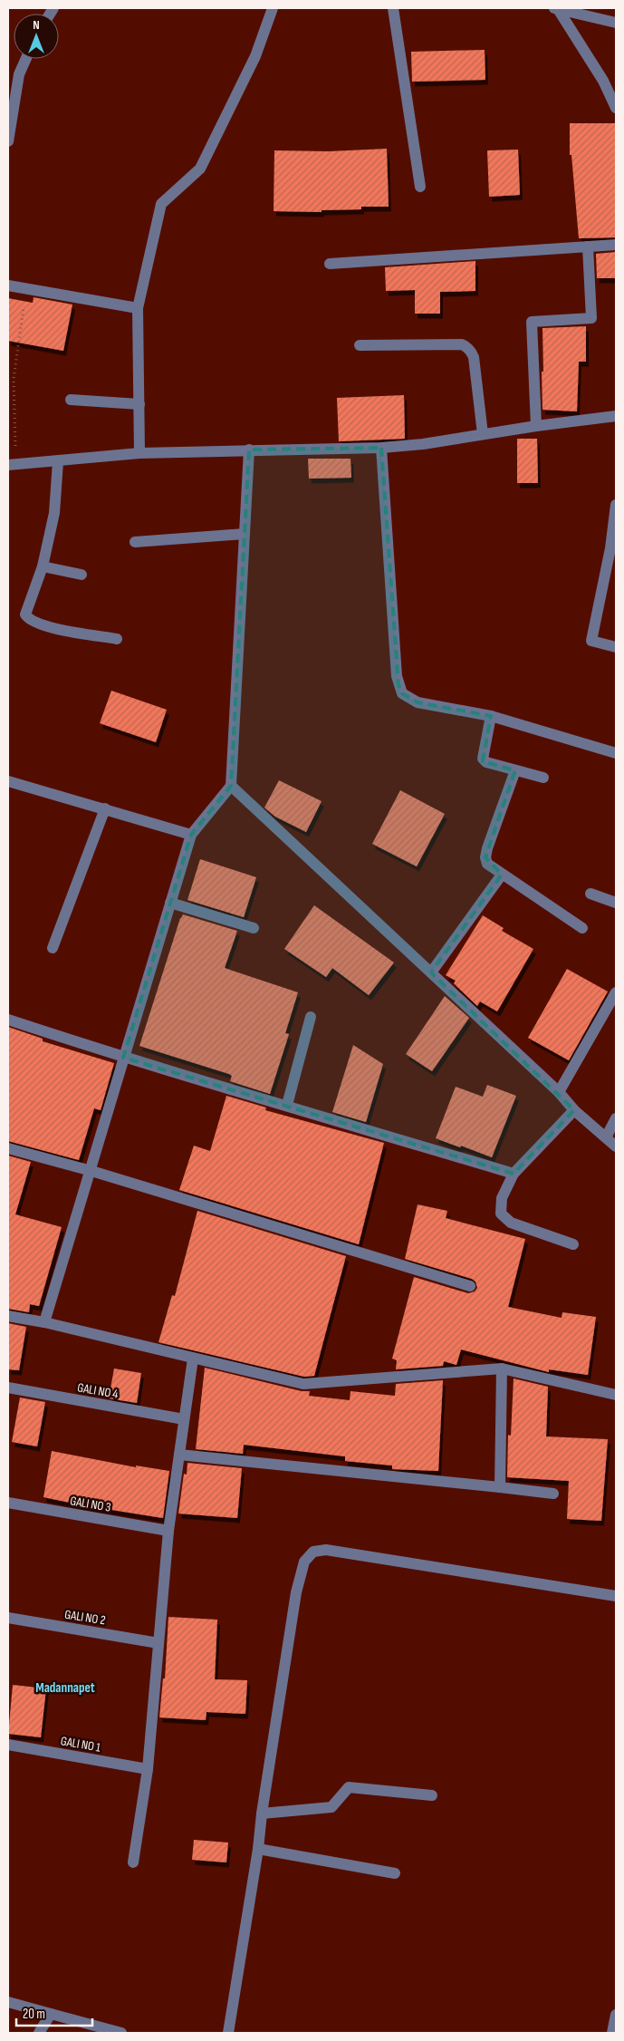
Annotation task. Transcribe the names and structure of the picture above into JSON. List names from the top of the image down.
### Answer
{
  "streets": {
    "street": [
      "GALI NO 4",
      "GALI NO 3",
      "GALI NO 2",
      "GALI NO 1"
    ]
  },
  "districts": ["Madannapet"],
  "scale_bar": "20 m",
  "north": "top"
}
